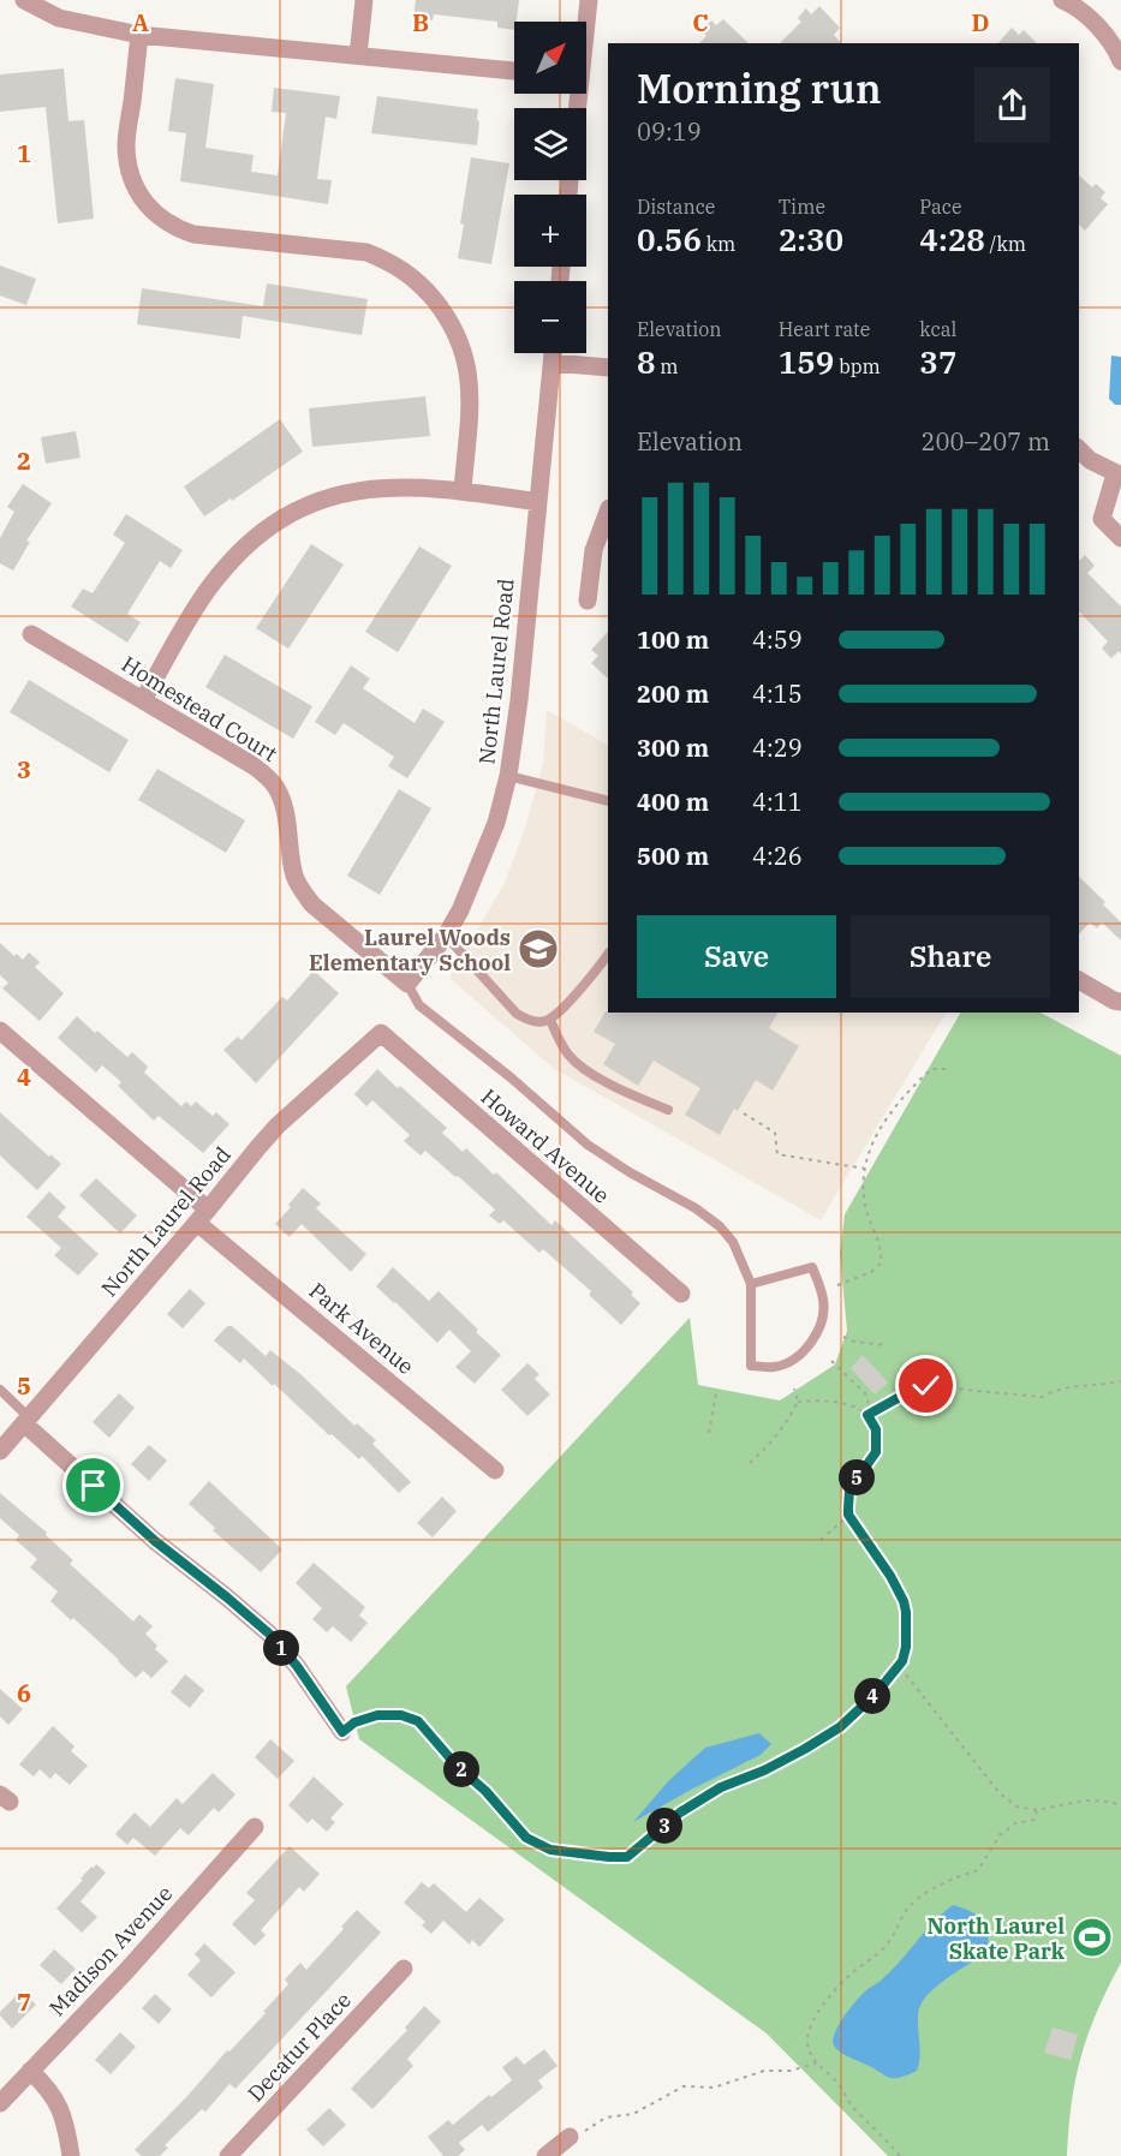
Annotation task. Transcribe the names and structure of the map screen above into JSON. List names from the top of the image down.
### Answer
{
  "streets": {
    "street": [
      "North Laurel Road",
      "Homestead Court",
      "Howard Avenue",
      "Park Avenue",
      "Madison Avenue",
      "Decatur Place"
    ]
  },
  "crossings": [
    ["North Laurel Road", "Homestead Court"],
    ["North Laurel Road", "Howard Avenue"],
    ["North Laurel Road", "Park Avenue"]
  ],
  "places": {
    "school or university": ["Laurel Woods Elementary School"],
    "sports": ["North Laurel Skate Park"]
  },
  "north": "top right",
  "page": {
    "map_buttons": ["+", "−"],
    "heading": ["Morning run", "09:19"],
    "stats": [
      ["Distance", "0.56 km"],
      ["Time", "2:30"],
      ["Pace", "4:28 /km"],
      ["Elevation", "8 m"],
      ["Heart rate", "159 bpm"],
      ["kcal", "37"]
    ],
    "chart": ["Elevation", "200–207 m"],
    "list": [
      {
        "name": "100 m",
        "note": "4:59"
      },
      {
        "name": "200 m",
        "note": "4:15"
      },
      {
        "name": "300 m",
        "note": "4:29"
      },
      {
        "name": "400 m",
        "note": "4:11"
      },
      {
        "name": "500 m",
        "note": "4:26"
      }
    ],
    "buttons": ["Save", "Share"],
    "pins": [
      "5",
      "1",
      "4",
      "2",
      "3"
    ]
  },
  "grid": {
    "columns": [
      "A",
      "B",
      "C",
      "D"
    ],
    "rows": [
      "1",
      "2",
      "3",
      "4",
      "5",
      "6",
      "7"
    ]
  }
}
